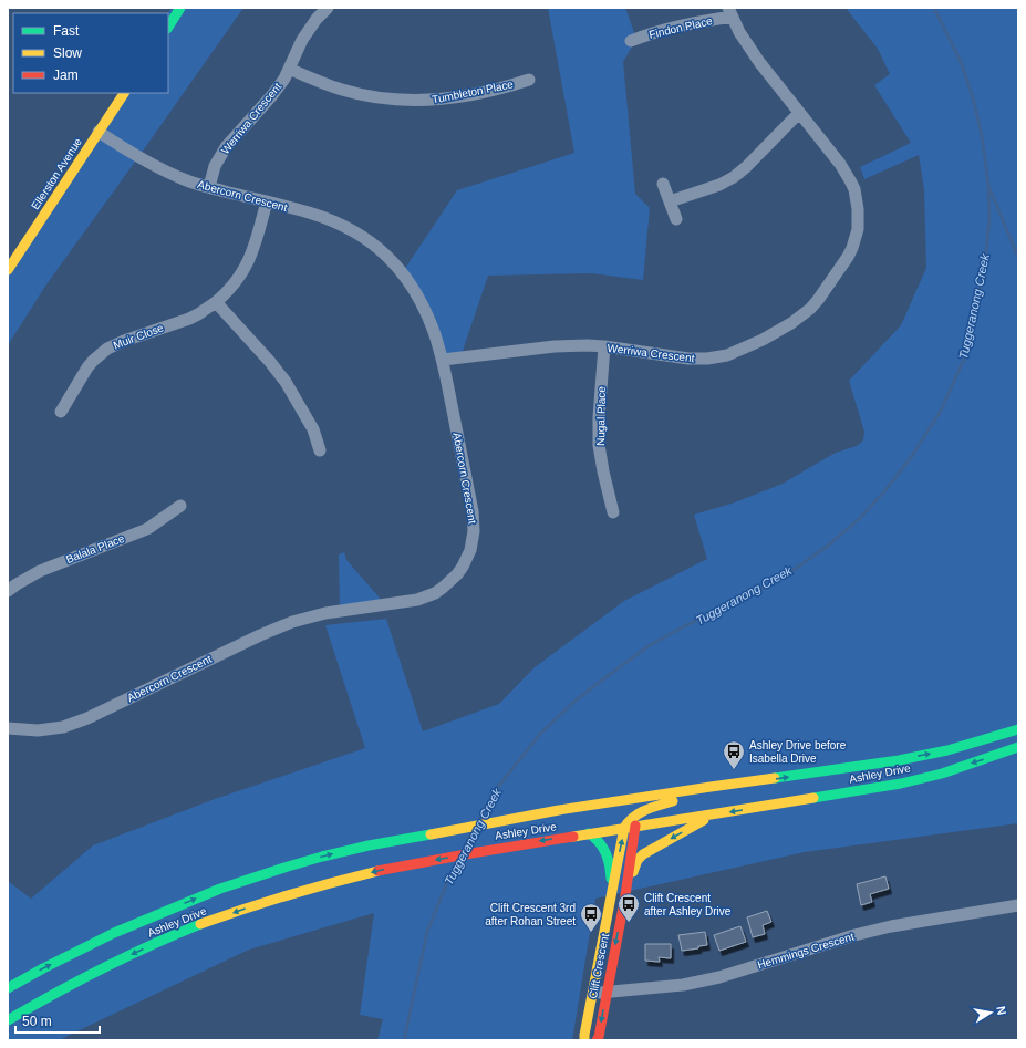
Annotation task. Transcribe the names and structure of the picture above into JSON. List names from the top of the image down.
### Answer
{
  "streets": {
    "main road": ["Ellerston Avenue", "Ashley Drive", "Clift Crescent"],
    "street": [
      "Findon Place",
      "Tumbleton Place",
      "Werriwa Crescent",
      "Abercorn Crescent",
      "Muir Close",
      "Nugal Place",
      "Balala Place",
      "Hemmings Crescent"
    ]
  },
  "crossings": [
    ["Findon Place", "Werriwa Crescent"],
    ["Tumbleton Place", "Werriwa Crescent"],
    ["Werriwa Crescent", "Abercorn Crescent"],
    ["Werriwa Crescent", "Nugal Place"],
    ["Ellerston Avenue", "Abercorn Crescent"],
    ["Abercorn Crescent", "Muir Close"],
    ["Ashley Drive", "Clift Crescent"],
    ["Hemmings Crescent", "Clift Crescent"]
  ],
  "water": ["Tuggeranong Creek"],
  "places": {
    "bus stop": ["Ashley Drive before Isabella Drive", "Clift Crescent after Ashley Drive", "Clift Crescent 3rd after Rohan Street"]
  },
  "legend": ["Fast", "Slow", "Jam"],
  "scale_bar": "50 m",
  "north": "right"
}
